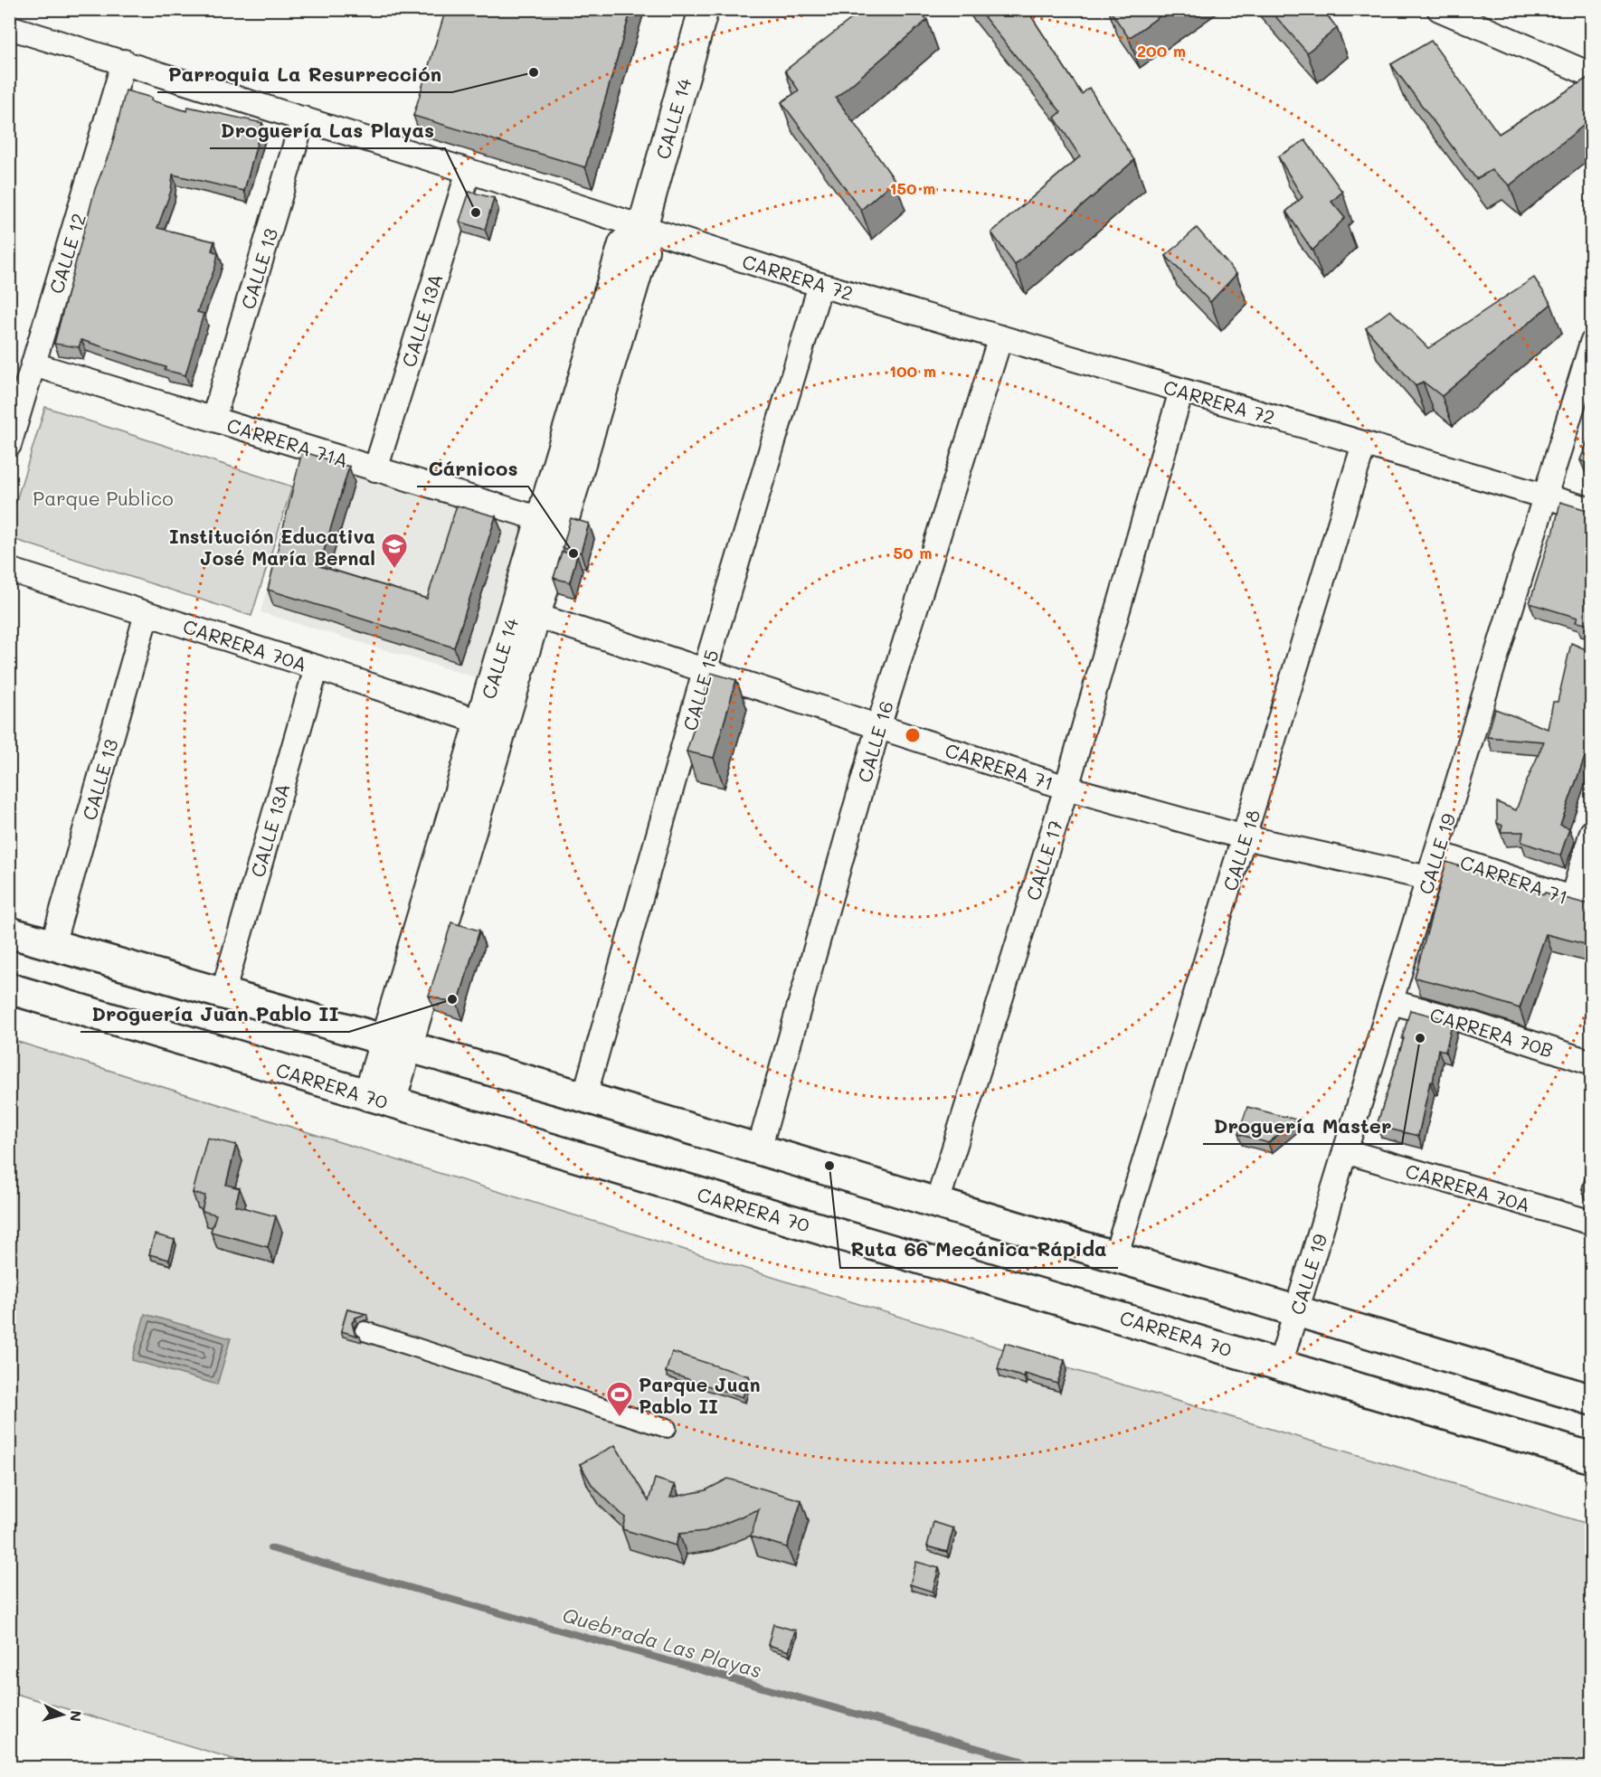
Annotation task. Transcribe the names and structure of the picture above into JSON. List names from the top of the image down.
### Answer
{
  "streets": {
    "main road": ["CARRERA 70"],
    "street": [
      "CALLE 14",
      "CALLE 12",
      "CALLE 13",
      "CARRERA 72",
      "CALLE 13A",
      "CARRERA 71A",
      "CARRERA 70A",
      "CALLE 15",
      "CALLE 16",
      "CARRERA 71",
      "CALLE 18",
      "CALLE 19",
      "CALLE 17",
      "CARRERA 70B"
    ]
  },
  "crossings": [
    ["CALLE 14", "CARRERA 72"],
    ["CALLE 14", "CARRERA 71A"],
    ["CALLE 14", "CARRERA 70A"],
    ["CALLE 14", "CARRERA 71"],
    ["CALLE 14", "CARRERA 70"],
    ["CALLE 12", "CARRERA 72"],
    ["CALLE 12", "CARRERA 71A"],
    ["CALLE 13", "CARRERA 72"],
    ["CALLE 13", "CARRERA 71A"],
    ["CALLE 13", "CARRERA 70A"],
    ["CARRERA 72", "CALLE 13A"],
    ["CARRERA 72", "CALLE 15"],
    ["CARRERA 72", "CALLE 16"],
    ["CARRERA 72", "CALLE 18"],
    ["CARRERA 72", "CALLE 19"],
    ["CARRERA 72", "CALLE 17"],
    ["CALLE 13A", "CARRERA 71A"],
    ["CALLE 13A", "CARRERA 70A"],
    ["CARRERA 70A", "CALLE 19"],
    ["CALLE 15", "CARRERA 71"],
    ["CALLE 16", "CARRERA 71"],
    ["CARRERA 71", "CALLE 18"],
    ["CARRERA 71", "CALLE 19"],
    ["CARRERA 71", "CALLE 17"],
    ["CALLE 19", "CARRERA 70B"],
    ["CALLE 19", "CARRERA 70"]
  ],
  "water": ["Quebrada Las Playas"],
  "parks": ["Parque Publico"],
  "places": {
    "other": [
      "Parroquia La Resurrección",
      "Droguería Las Playas",
      "Cárnicos",
      "Droguería Juan Pablo II",
      "Droguería Master",
      "Ruta 66 Mecánica Rápida"
    ],
    "school or university": ["Institución Educativa José María Bernal"],
    "sports": ["Parque Juan Pablo II"]
  },
  "north": "right",
  "rings": [
    "200 m",
    "150 m",
    "100 m",
    "50 m"
  ]
}
